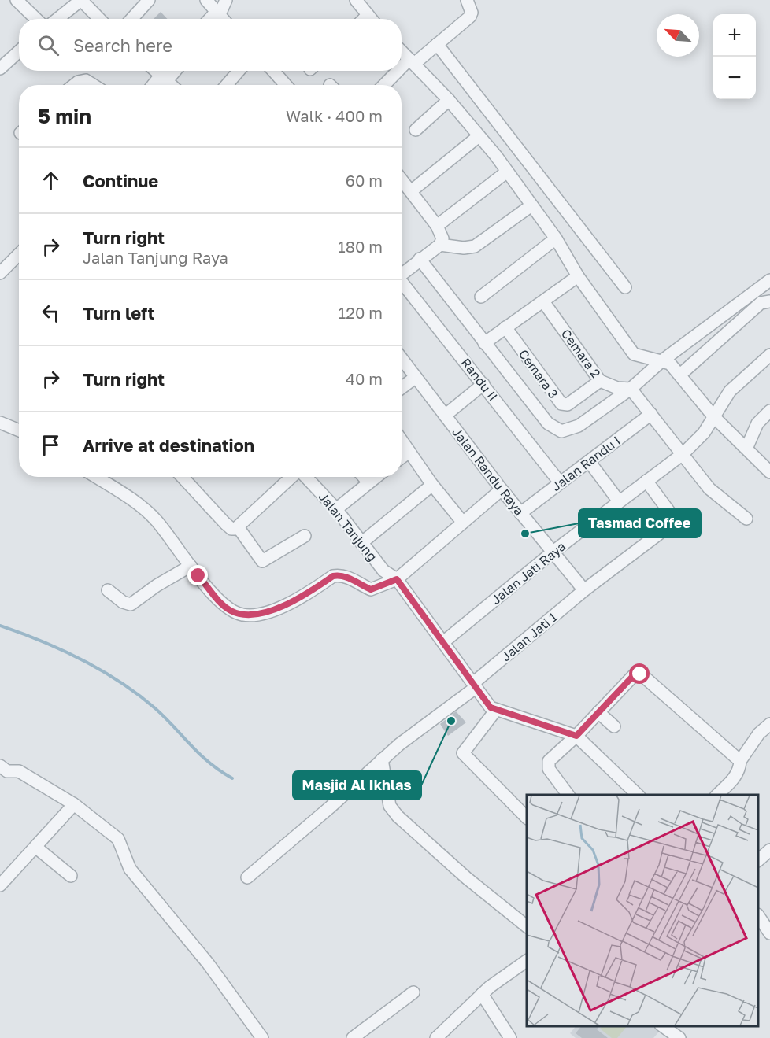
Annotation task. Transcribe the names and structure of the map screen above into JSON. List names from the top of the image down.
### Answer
{
  "streets": {
    "street": [
      "Cemara 2",
      "Cemara 3",
      "Randu II",
      "Jalan Randu I",
      "Jalan Randu Raya",
      "Jalan Tanjung",
      "Jalan Jati Raya",
      "Jalan Jati 1"
    ]
  },
  "crossings": [
    ["Cemara 2", "Cemara 3"],
    ["Randu II", "Jalan Randu I"],
    ["Jalan Randu I", "Jalan Randu Raya"],
    ["Jalan Randu Raya", "Jalan Jati Raya"],
    ["Jalan Randu Raya", "Jalan Jati 1"],
    ["Jalan Tanjung", "Jalan Jati Raya"],
    ["Jalan Tanjung", "Jalan Jati 1"],
    ["Jalan Jati Raya", "Jalan Jati 1"]
  ],
  "places": ["Tasmad Coffee", "Masjid Al Ikhlas"],
  "north": "top left",
  "page": {
    "map_buttons": ["+", "−"],
    "search": "Search here",
    "heading": ["5 min", "Walk · 400 m"],
    "list": [
      ["Continue", "60 m"],
      ["Turn right", "Jalan Tanjung Raya", "180 m"],
      ["Turn left", "120 m"],
      ["Turn right", "40 m"],
      "Arrive at destination"
    ]
  }
}
